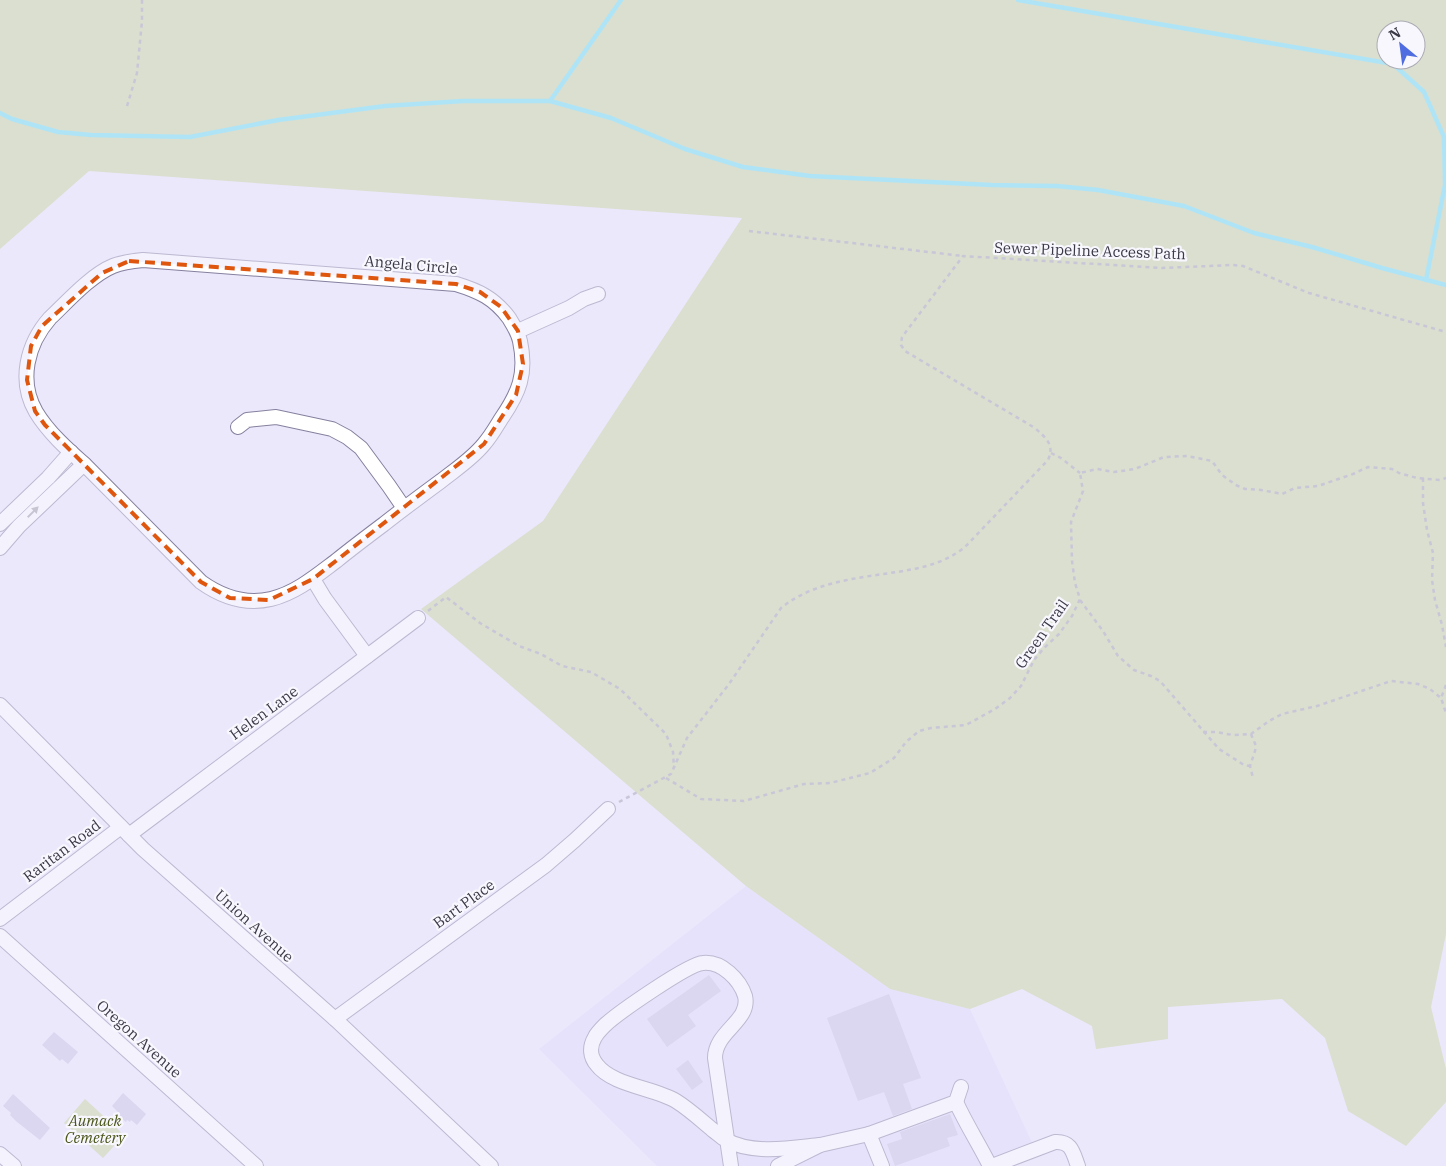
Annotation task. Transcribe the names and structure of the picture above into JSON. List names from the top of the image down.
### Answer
{
  "streets": {
    "street": [
      "Angela Circle",
      "Helen Lane",
      "Raritan Road",
      "Bart Place",
      "Union Avenue",
      "Oregon Avenue"
    ],
    "path": ["Sewer Pipeline Access Path", "Green Trail"]
  },
  "crossings": [
    ["Helen Lane", "Raritan Road"],
    ["Helen Lane", "Union Avenue"],
    ["Raritan Road", "Union Avenue"],
    ["Bart Place", "Union Avenue"]
  ],
  "parks": ["Aumack Cemetery"],
  "north": "top left"
}
